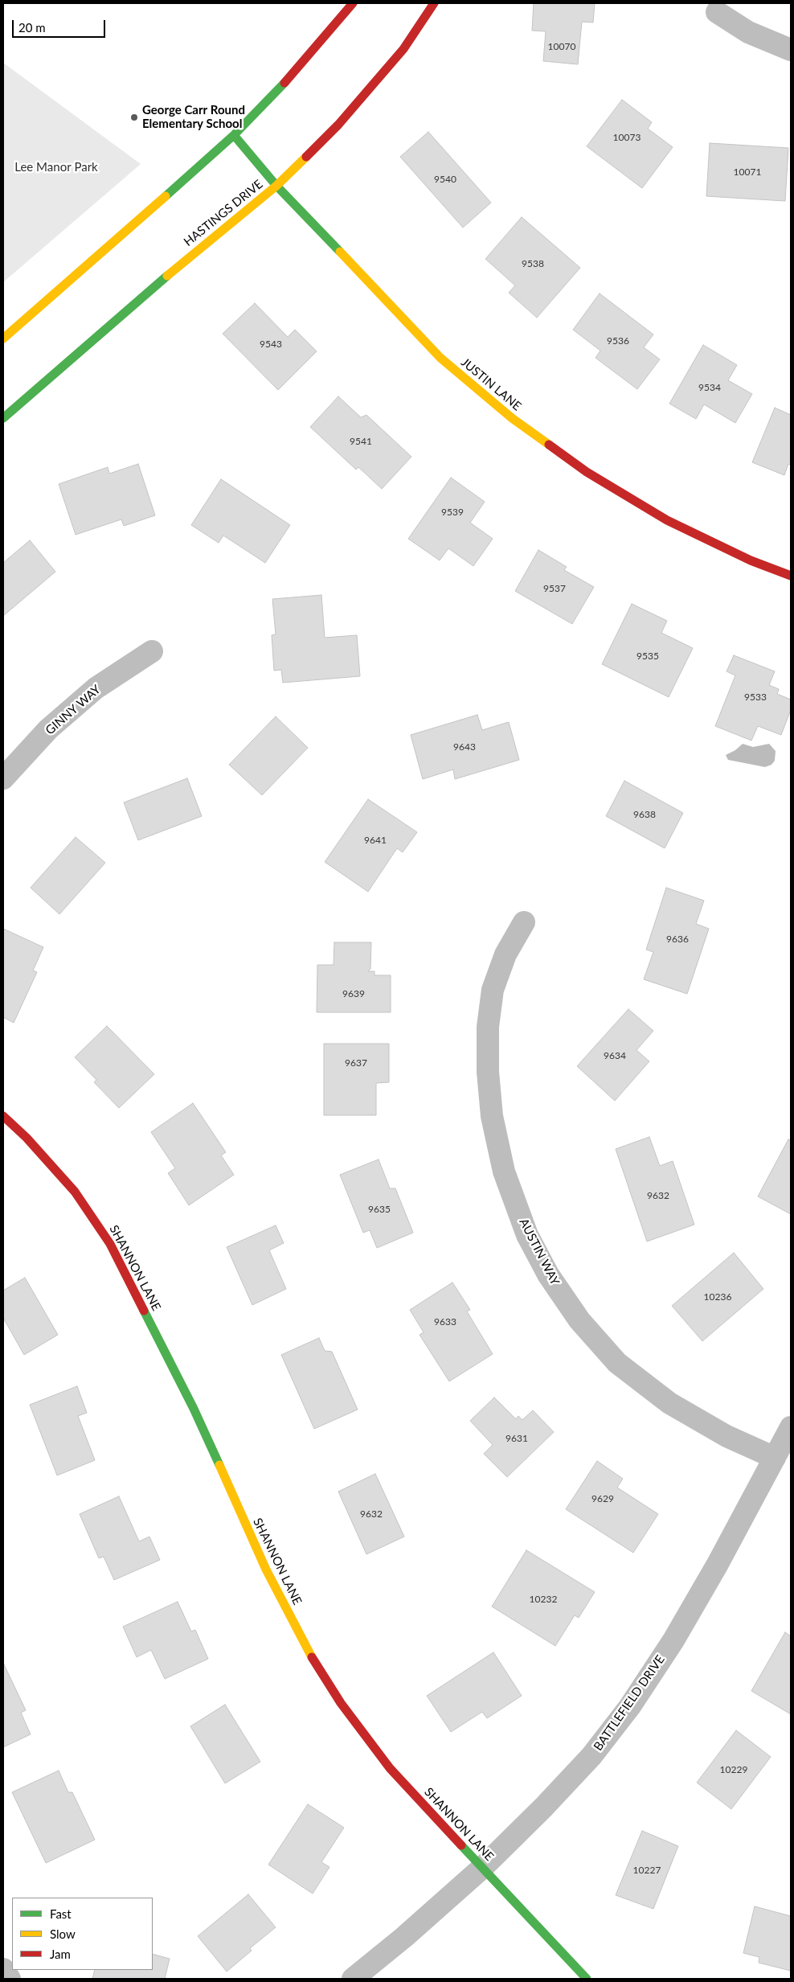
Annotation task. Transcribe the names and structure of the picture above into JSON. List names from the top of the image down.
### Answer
{
  "streets": {
    "street": [
      "HASTINGS DRIVE",
      "JUSTIN LANE",
      "GINNY WAY",
      "AUSTIN WAY",
      "SHANNON LANE",
      "BATTLEFIELD DRIVE"
    ]
  },
  "crossings": [
    ["HASTINGS DRIVE", "JUSTIN LANE"],
    ["AUSTIN WAY", "BATTLEFIELD DRIVE"],
    ["SHANNON LANE", "BATTLEFIELD DRIVE"]
  ],
  "parks": ["Lee Manor Park"],
  "places": ["George Carr Round Elementary School"],
  "house_numbers": [
    "10070",
    "10073",
    "10071",
    "9540",
    "9538",
    "9536",
    "9543",
    "9534",
    "9541",
    "9539",
    "9537",
    "9535",
    "9533",
    "9643",
    "9638",
    "9641",
    "9636",
    "9639",
    "9634",
    "9637",
    "9632",
    "9635",
    "10236",
    "9633",
    "9631",
    "9629",
    "9632",
    "10232",
    "10229",
    "10227"
  ],
  "legend": ["Fast", "Slow", "Jam"],
  "scale_bar": "20 m"
}
